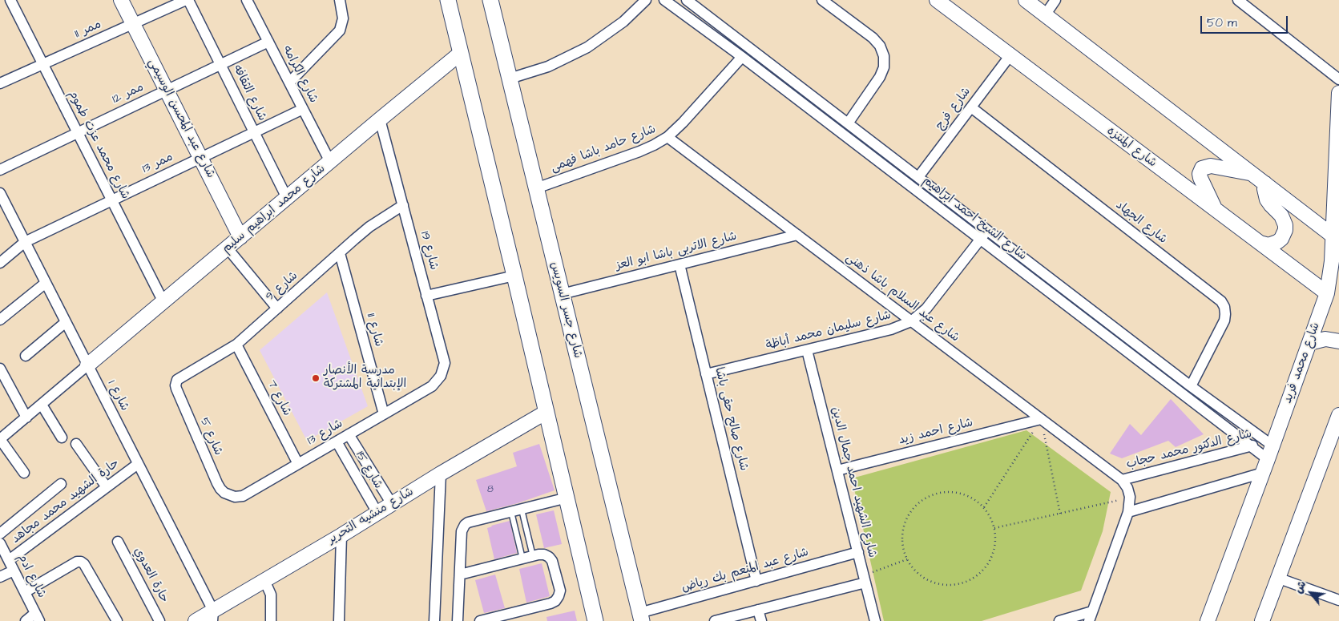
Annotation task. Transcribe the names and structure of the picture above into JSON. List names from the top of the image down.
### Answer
{
  "streets": {
    "main road": ["شارع جسر السويس"],
    "street": [
      "ممر 11",
      "شارع الكرامه",
      "شارع الثقافه",
      "ممر 12",
      "شارع فرج",
      "شارع عبد المحسن الوسيمي",
      "شارع محمد عزت طموم",
      "شارع المنتزه",
      "شارع حامد باشا فهمى",
      "ممر 13",
      "شارع محمد ابراهيم سليم",
      "شارع الشيخ احمد ابراهيم",
      "شارع الجهاد",
      "شارع 19",
      "شارع الاتربى باشا ابو العز",
      "شارع 9",
      "شارع عبد السلام باشا ذهنى",
      "شارع 11",
      "شارع سليمان محمد أباظة",
      "شارع محمد فريد",
      "شارع 1",
      "شارع 7",
      "شارع صالح حقى باشا",
      "شارع احمد زيد",
      "شارع 13",
      "شارع 5",
      "شارع الدكتور محمد حجاب",
      "شارع 15",
      "شارع الشهيد احمد جمال الدين",
      "حارة الشهيد محمد مجاهد",
      "شارع منشيه التحرير",
      "شارع عبد المنعم بك رياض",
      "حارة العدوي",
      "شارع ادم"
    ]
  },
  "crossings": [
    ["ممر 11", "شارع الثقافه"],
    ["ممر 11", "شارع عبد المحسن الوسيمي"],
    ["ممر 11", "شارع محمد عزت طموم"],
    ["شارع الكرامه", "ممر 12"],
    ["شارع الكرامه", "ممر 13"],
    ["شارع الكرامه", "شارع محمد ابراهيم سليم"],
    ["شارع الثقافه", "ممر 12"],
    ["شارع الثقافه", "ممر 13"],
    ["شارع الثقافه", "شارع محمد ابراهيم سليم"],
    ["ممر 12", "شارع عبد المحسن الوسيمي"],
    ["ممر 12", "شارع محمد عزت طموم"],
    ["شارع فرج", "شارع المنتزه"],
    ["شارع فرج", "شارع الشيخ احمد ابراهيم"],
    ["شارع فرج", "شارع الجهاد"],
    ["شارع عبد المحسن الوسيمي", "ممر 13"],
    ["شارع عبد المحسن الوسيمي", "شارع محمد ابراهيم سليم"],
    ["شارع محمد عزت طموم", "ممر 13"],
    ["شارع محمد عزت طموم", "شارع محمد ابراهيم سليم"],
    ["شارع المنتزه", "شارع محمد فريد"],
    ["شارع حامد باشا فهمى", "شارع الشيخ احمد ابراهيم"],
    ["شارع حامد باشا فهمى", "شارع عبد السلام باشا ذهنى"],
    ["شارع حامد باشا فهمى", "شارع جسر السويس"],
    ["ممر 13", "شارع 1"],
    ["شارع محمد ابراهيم سليم", "شارع 19"],
    ["شارع محمد ابراهيم سليم", "شارع 1"],
    ["شارع الشيخ احمد ابراهيم", "شارع الجهاد"],
    ["شارع الشيخ احمد ابراهيم", "شارع سليمان محمد أباظة"],
    ["شارع الشيخ احمد ابراهيم", "شارع محمد فريد"],
    ["شارع الشيخ احمد ابراهيم", "شارع الدكتور محمد حجاب"],
    ["شارع 19", "شارع 9"],
    ["شارع 19", "شارع 13"],
    ["شارع الاتربى باشا ابو العز", "شارع عبد السلام باشا ذهنى"],
    ["شارع الاتربى باشا ابو العز", "شارع جسر السويس"],
    ["شارع الاتربى باشا ابو العز", "شارع صالح حقى باشا"],
    ["شارع 9", "شارع 11"],
    ["شارع 9", "شارع 7"],
    ["شارع 9", "شارع 5"],
    ["شارع عبد السلام باشا ذهنى", "شارع سليمان محمد أباظة"],
    ["شارع عبد السلام باشا ذهنى", "شارع احمد زيد"],
    ["شارع عبد السلام باشا ذهنى", "شارع الدكتور محمد حجاب"],
    ["شارع جسر السويس", "شارع عبد المنعم بك رياض"],
    ["شارع 11", "شارع 13"],
    ["شارع سليمان محمد أباظة", "شارع صالح حقى باشا"],
    ["شارع سليمان محمد أباظة", "شارع الشهيد احمد جمال الدين"],
    ["شارع محمد فريد", "شارع الدكتور محمد حجاب"],
    ["شارع 1", "حارة الشهيد محمد مجاهد"],
    ["شارع 1", "شارع منشيه التحرير"],
    ["شارع 7", "شارع 13"],
    ["شارع صالح حقى باشا", "شارع عبد المنعم بك رياض"],
    ["شارع احمد زيد", "شارع الشهيد احمد جمال الدين"],
    ["شارع 13", "شارع 5"],
    ["شارع 13", "شارع 15"],
    ["شارع 15", "شارع منشيه التحرير"],
    ["شارع الشهيد احمد جمال الدين", "شارع عبد المنعم بك رياض"],
    ["حارة الشهيد محمد مجاهد", "شارع ادم"]
  ],
  "places": ["مدرسة الأنصار الإبتدائية المشتركة"],
  "house_numbers": ["8"],
  "scale_bar": "50 m",
  "north": "top left"
}
